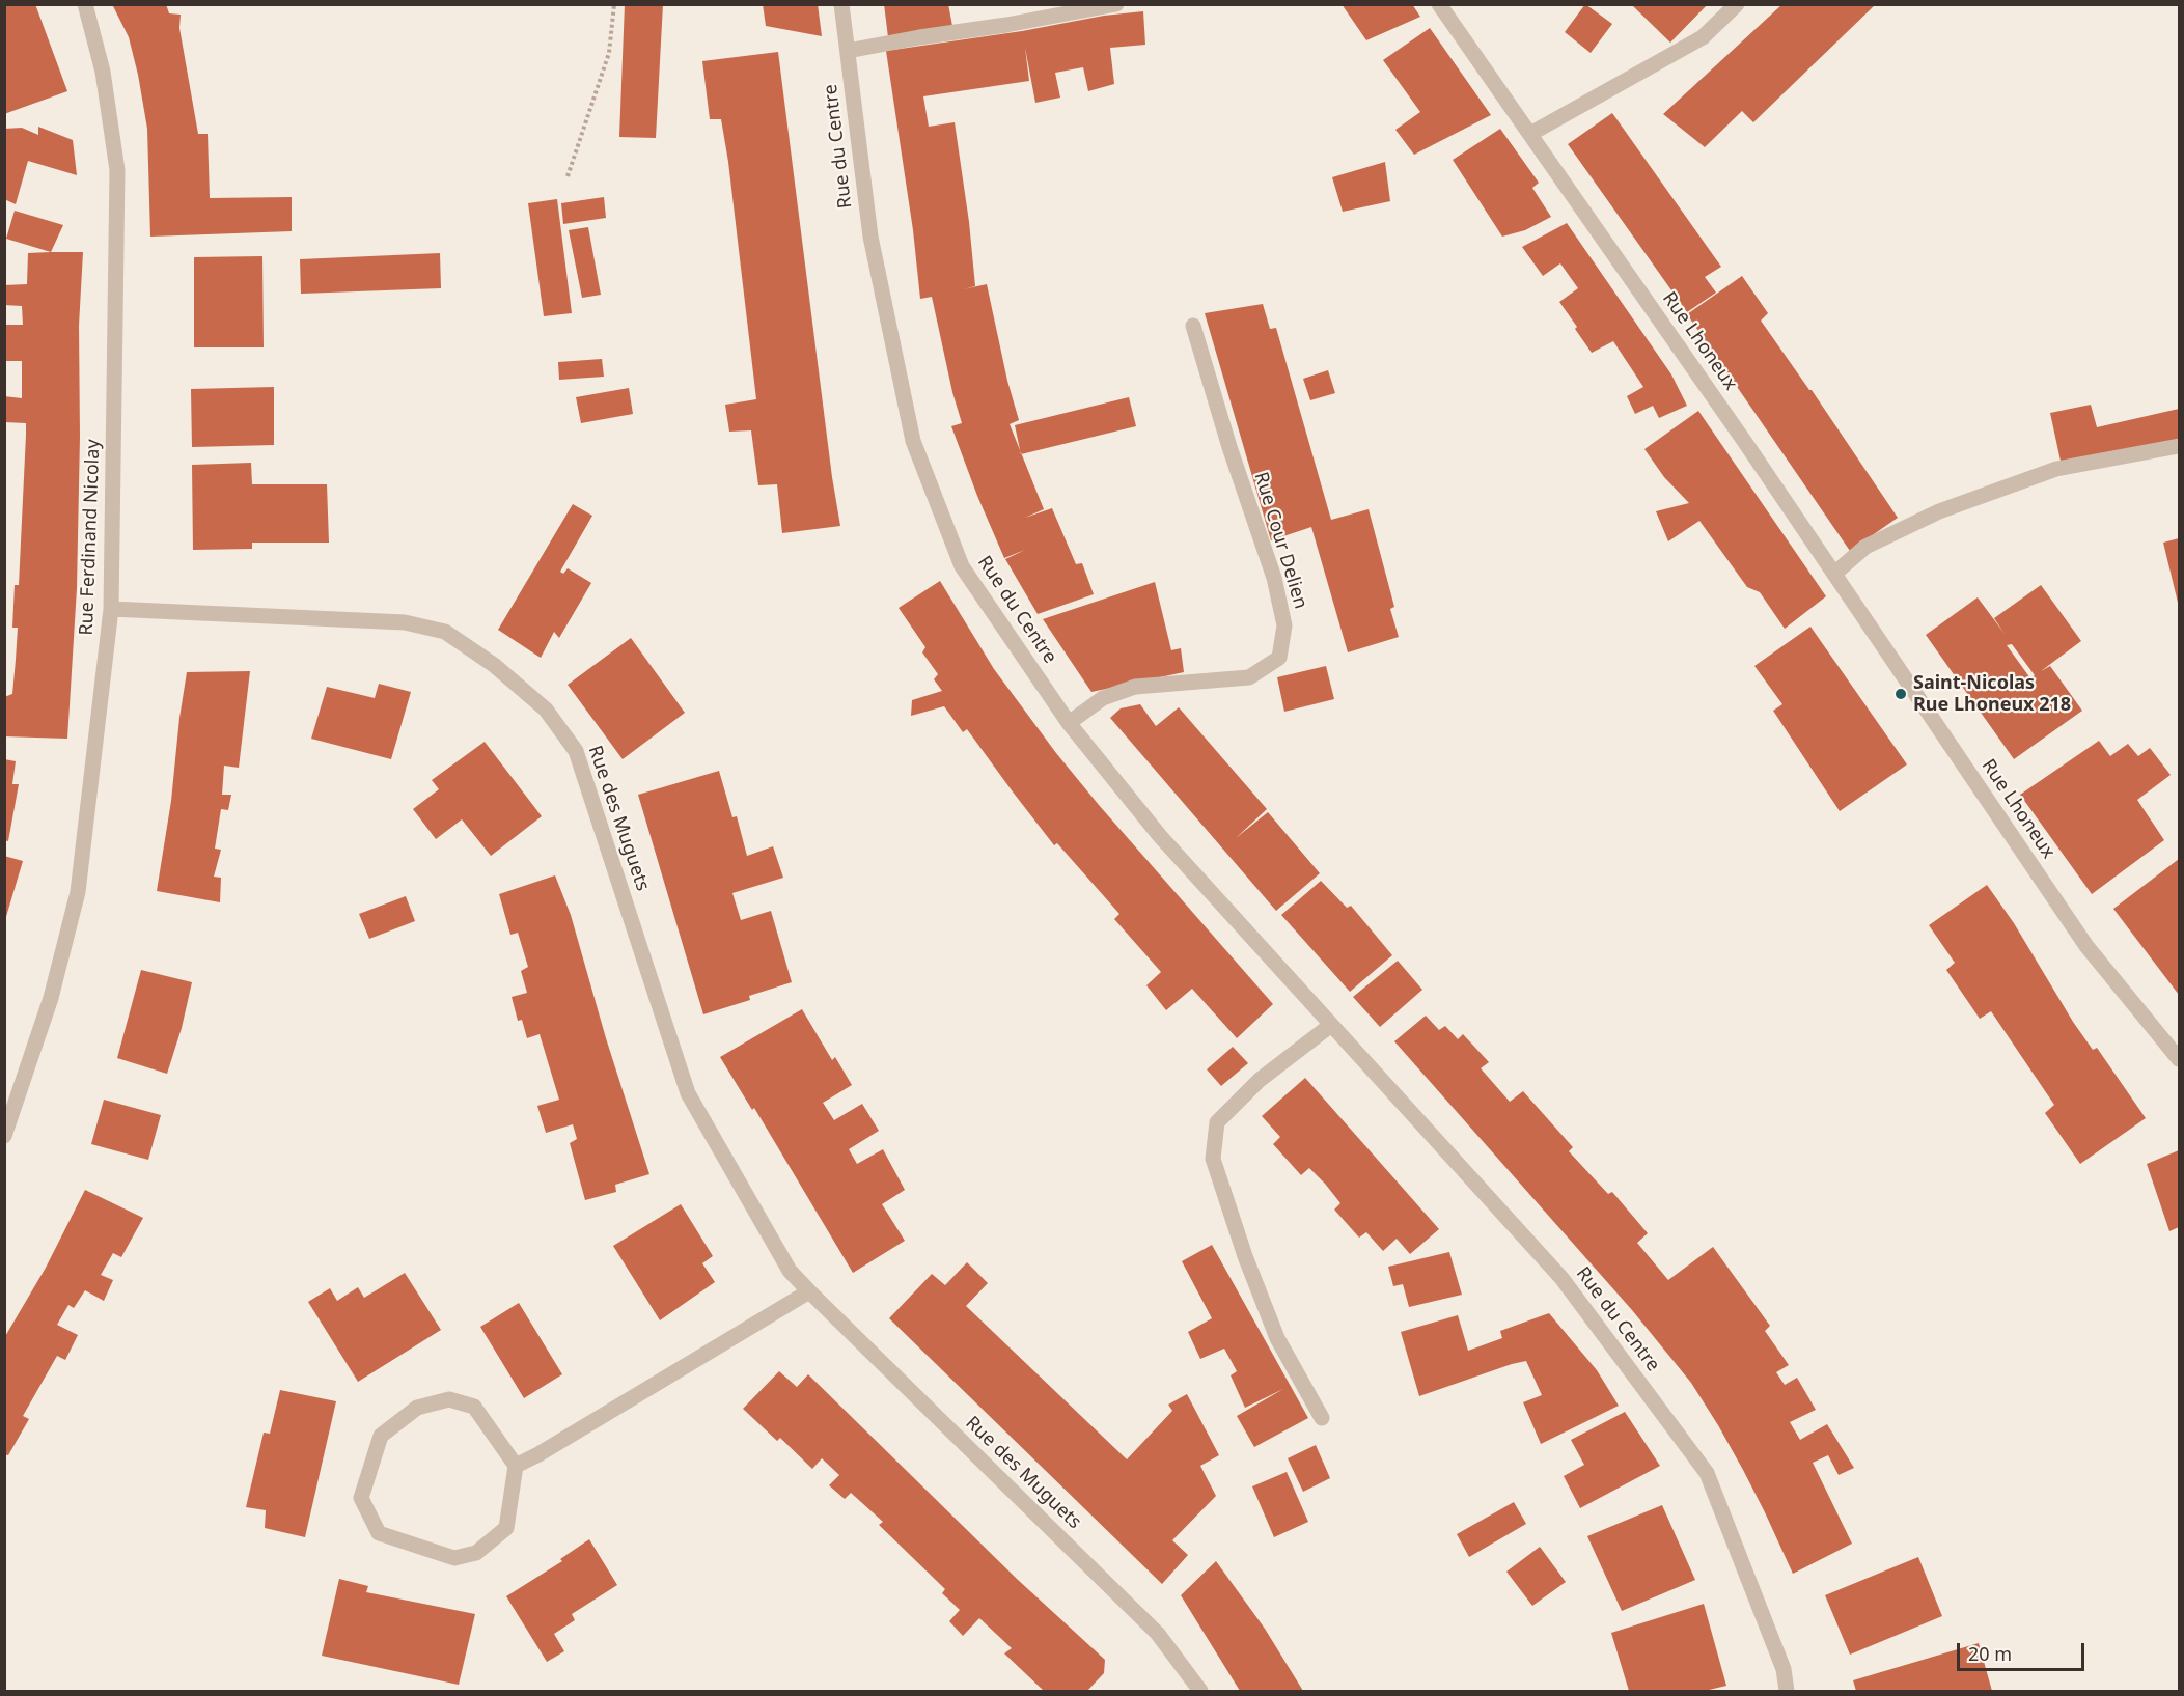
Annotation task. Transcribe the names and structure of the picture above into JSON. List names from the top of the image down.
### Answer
{
  "streets": {
    "street": [
      "Rue du Centre",
      "Rue Lhoneux",
      "Rue Ferdinand Nicolay",
      "Rue Cour Delien",
      "Rue des Muguets"
    ]
  },
  "crossings": [
    ["Rue du Centre", "Rue Cour Delien"],
    ["Rue Ferdinand Nicolay", "Rue des Muguets"]
  ],
  "places": ["Saint-Nicolas Rue Lhoneux 218"],
  "scale_bar": "20 m"
}
